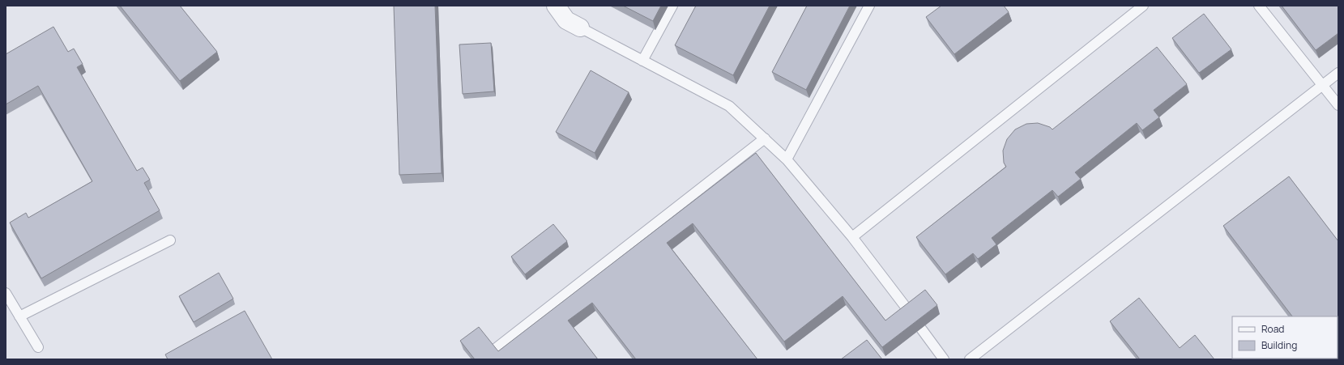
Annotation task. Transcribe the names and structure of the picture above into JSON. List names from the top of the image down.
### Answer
{
  "legend": ["Road", "Building"]
}
